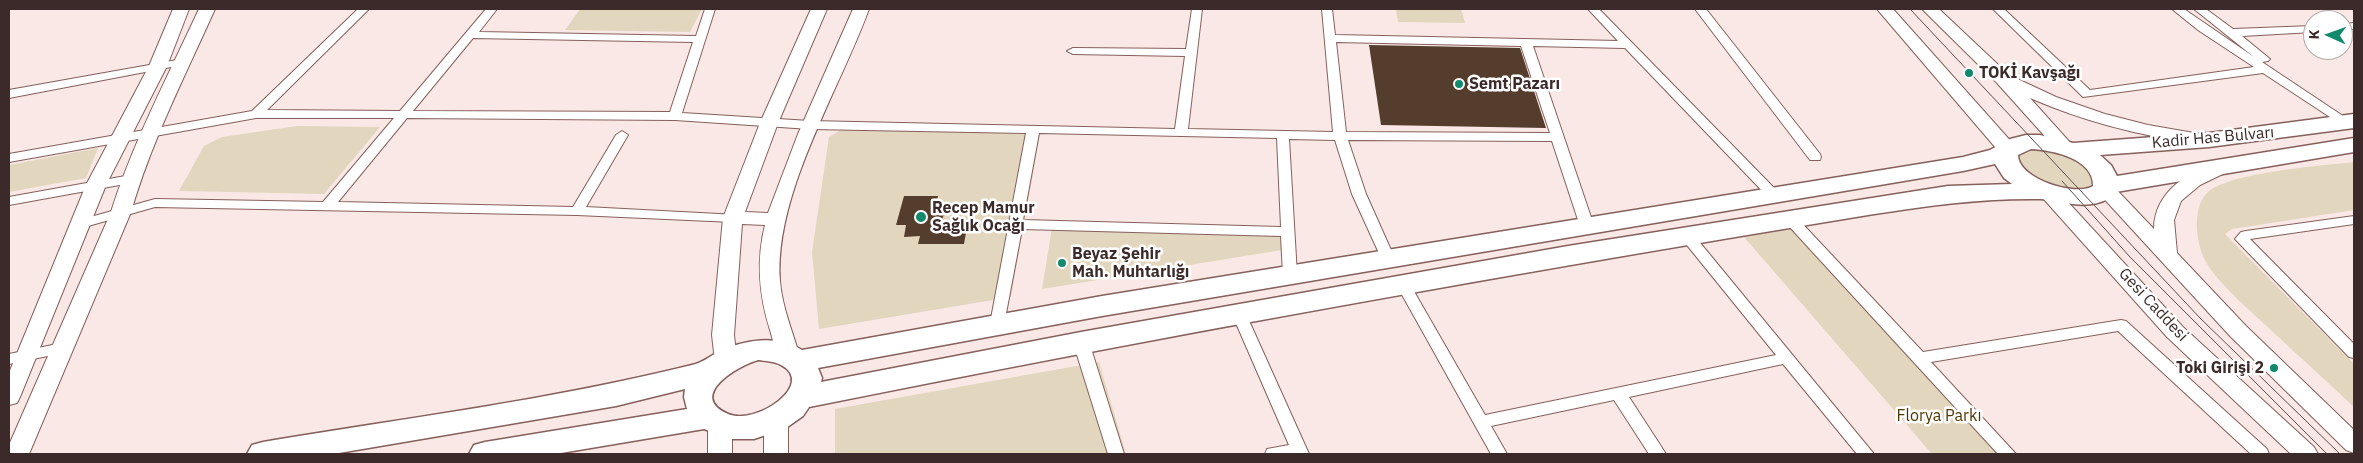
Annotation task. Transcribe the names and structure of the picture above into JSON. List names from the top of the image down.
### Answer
{
  "streets": {
    "highway": ["Kadir Has Bulvarı"],
    "main road": ["Gesi Caddesi"]
  },
  "crossings": [
    ["Kadir Has Bulvarı", "Gesi Caddesi"]
  ],
  "parks": ["Florya Parkı"],
  "places": [
    "TOKİ Kavşağı",
    "Semt Pazarı",
    "Recep Mamur Sağlık Ocağı",
    "Beyaz Şehir Mah. Muhtarlığı",
    "Toki Girişi 2"
  ],
  "north": "left"
}
